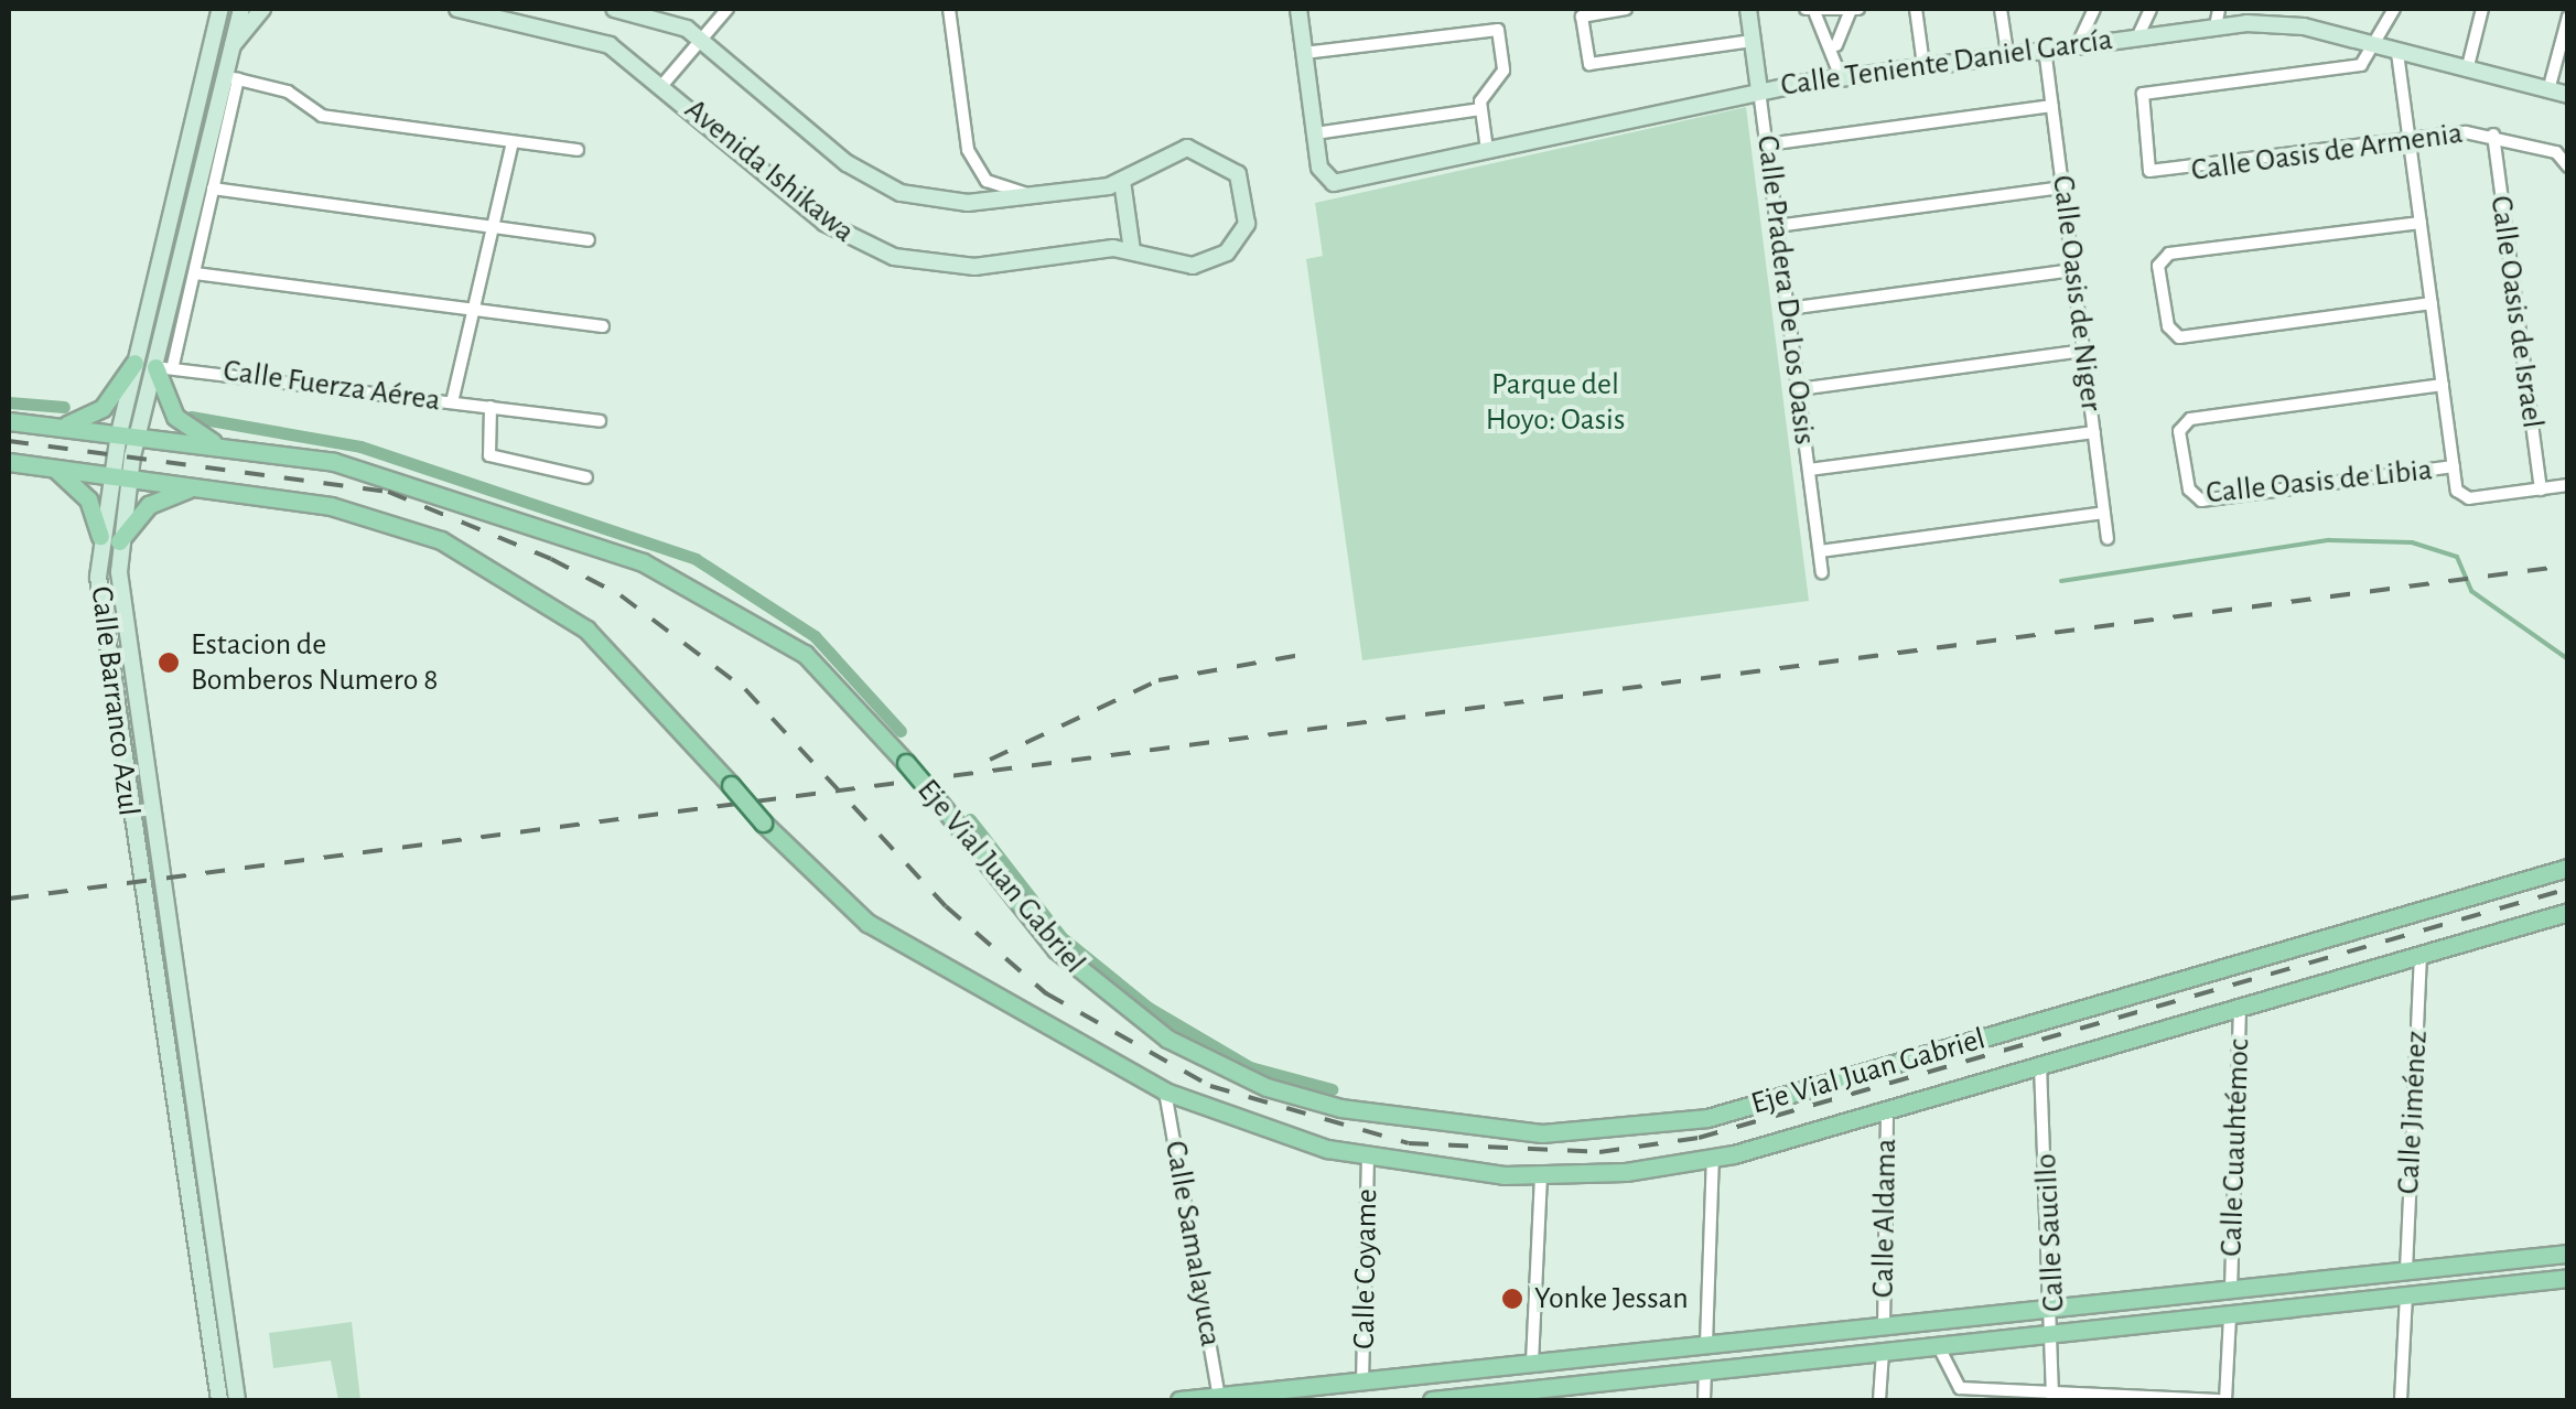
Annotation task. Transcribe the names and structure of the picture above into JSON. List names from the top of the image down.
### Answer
{
  "streets": {
    "main road": ["Eje Vial Juan Gabriel"],
    "street": [
      "Calle Teniente Daniel García",
      "Calle Oasis de Armenia",
      "Avenida Ishikawa",
      "Calle Pradera De Los Oasis",
      "Calle Oasis de Niger",
      "Calle Oasis de Israel",
      "Calle Fuerza Aérea",
      "Calle Oasis de Libia",
      "Calle Barranco Azul",
      "Calle Jiménez",
      "Calle Cuauhtémoc",
      "Calle Aldama",
      "Calle Saucillo",
      "Calle Samalayuca",
      "Calle Coyame"
    ]
  },
  "crossings": [
    ["Calle Teniente Daniel García", "Calle Oasis de Armenia"],
    ["Calle Teniente Daniel García", "Calle Pradera De Los Oasis"],
    ["Calle Teniente Daniel García", "Calle Oasis de Niger"],
    ["Calle Oasis de Armenia", "Calle Oasis de Israel"],
    ["Calle Fuerza Aérea", "Calle Barranco Azul"],
    ["Calle Barranco Azul", "Eje Vial Juan Gabriel"],
    ["Eje Vial Juan Gabriel", "Calle Jiménez"],
    ["Eje Vial Juan Gabriel", "Calle Cuauhtémoc"],
    ["Eje Vial Juan Gabriel", "Calle Aldama"],
    ["Eje Vial Juan Gabriel", "Calle Saucillo"],
    ["Eje Vial Juan Gabriel", "Calle Samalayuca"],
    ["Eje Vial Juan Gabriel", "Calle Coyame"]
  ],
  "parks": ["Parque del Hoyo: Oasis"],
  "places": ["Estacion de Bomberos Numero 8", "Yonke Jessan"]
}
